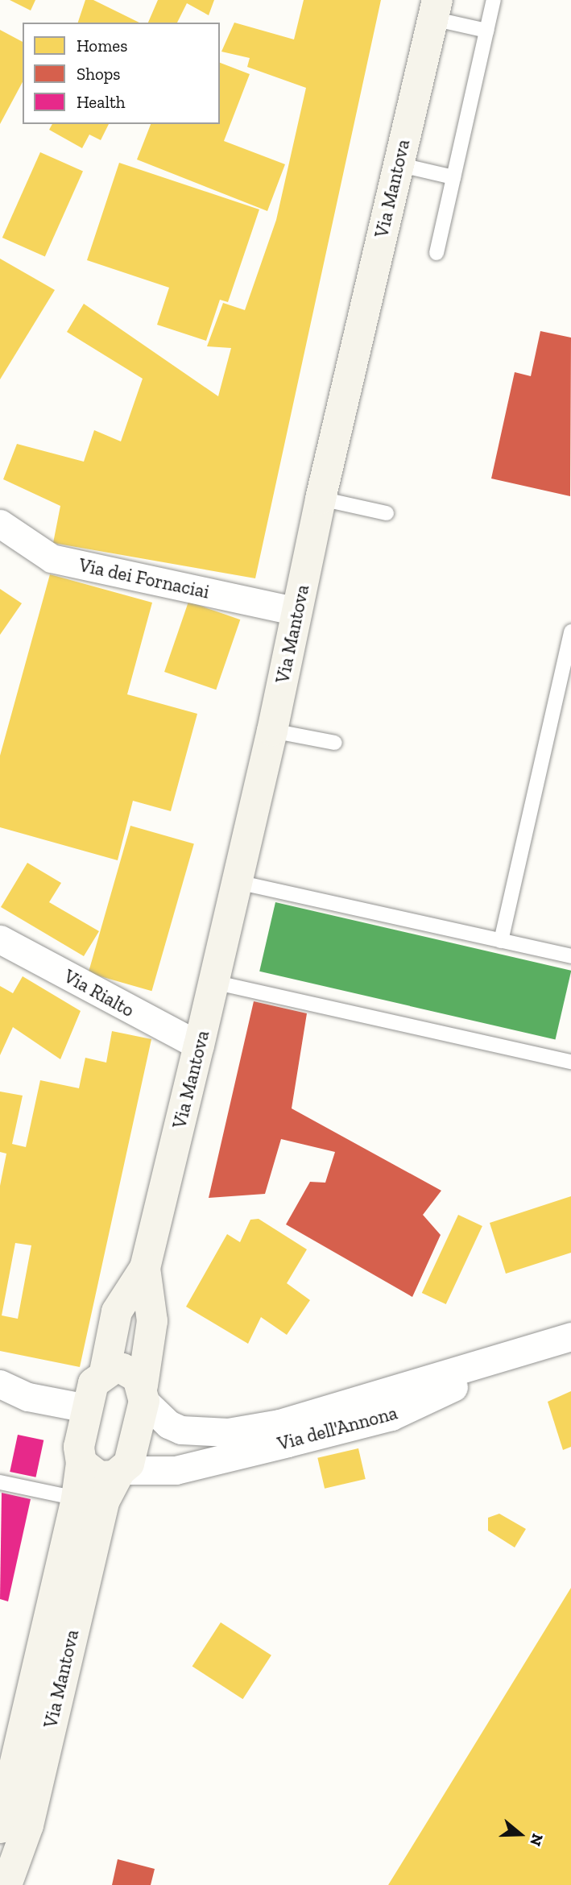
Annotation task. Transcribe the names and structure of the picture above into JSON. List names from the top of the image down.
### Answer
{
  "streets": {
    "main road": ["Via Mantova"],
    "street": ["Via dei Fornaciai", "Via Rialto", "Via dell'Annona"]
  },
  "crossings": [
    ["Via Mantova", "Via dei Fornaciai"],
    ["Via Mantova", "Via Rialto"],
    ["Via Mantova", "Via dell'Annona"]
  ],
  "legend": ["Homes", "Shops", "Health"],
  "north": "right"
}
